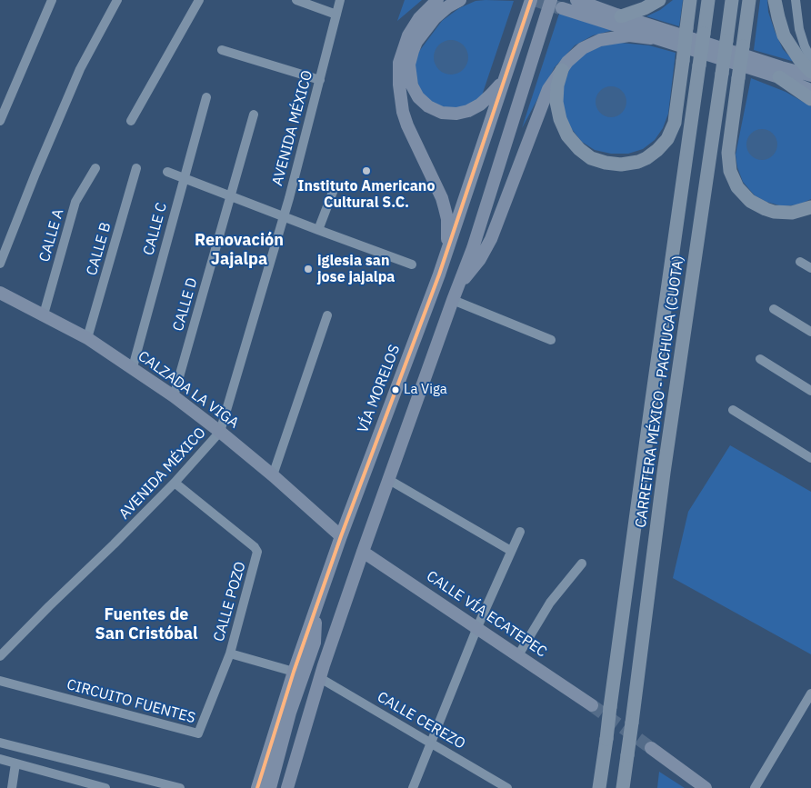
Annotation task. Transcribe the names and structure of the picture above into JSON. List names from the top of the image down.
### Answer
{
  "streets": {
    "highway": ["CARRETERA MÉXICO - PACHUCA (CUOTA)"],
    "main road": ["VÍA MORELOS", "CALZADA LA VIGA", "CALLE VÍA ECATEPEC"],
    "street": [
      "AVENIDA MÉXICO",
      "CALLE C",
      "CALLE A",
      "CALLE B",
      "CALLE D",
      "CALLE POZO",
      "CIRCUITO FUENTES",
      "CALLE CEREZO"
    ]
  },
  "crossings": [
    ["AVENIDA MÉXICO", "CALZADA LA VIGA"],
    ["AVENIDA MÉXICO", "CALLE POZO"],
    ["CALLE C", "CALZADA LA VIGA"],
    ["CALLE A", "CALZADA LA VIGA"],
    ["CALLE B", "CALZADA LA VIGA"],
    ["CALLE D", "CALZADA LA VIGA"],
    ["VÍA MORELOS", "CALZADA LA VIGA"],
    ["CALLE POZO", "CIRCUITO FUENTES"]
  ],
  "districts": ["Renovación Jajalpa", "Fuentes de San Cristóbal"],
  "places": ["Instituto Americano Cultural S.C.", "iglesia san jose jajalpa", "La Viga"]
}
